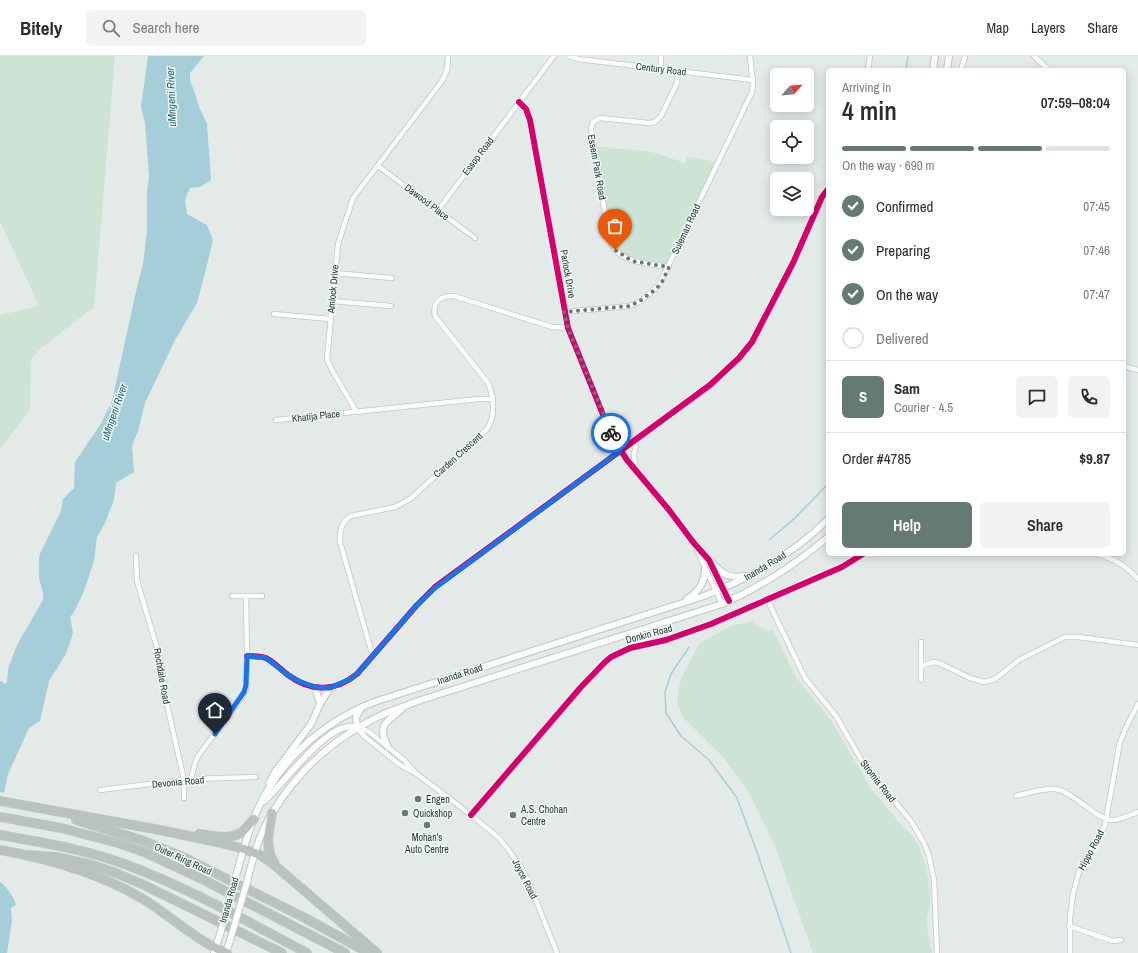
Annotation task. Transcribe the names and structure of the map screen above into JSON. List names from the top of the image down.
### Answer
{
  "streets": {
    "highway": ["Outer Ring Road"],
    "main road": ["Inanda Road"],
    "street": [
      "Century Road",
      "Essop Road",
      "Essem Park Road",
      "Dawood Place",
      "Suleman Road",
      "Parlock Drive",
      "Amlock Drive",
      "Khatija Place",
      "Carden Crescent",
      "Donkin Road",
      "Rochdale Road",
      "Stromia Road",
      "Devonia Road",
      "Hippo Road",
      "Joyce Road"
    ]
  },
  "crossings": [
    ["Century Road", "Essem Park Road"],
    ["Century Road", "Suleman Road"],
    ["Essop Road", "Dawood Place"],
    ["Essop Road", "Parlock Drive"],
    ["Essem Park Road", "Suleman Road"],
    ["Dawood Place", "Amlock Drive"],
    ["Suleman Road", "Parlock Drive"],
    ["Parlock Drive", "Carden Crescent"],
    ["Parlock Drive", "Inanda Road"],
    ["Amlock Drive", "Khatija Place"],
    ["Inanda Road", "Joyce Road"],
    ["Donkin Road", "Stromia Road"],
    ["Donkin Road", "Joyce Road"],
    ["Rochdale Road", "Devonia Road"]
  ],
  "water": ["uMngeni River"],
  "places": [
    "Engen",
    "Quickshop",
    "A.S. Chohan Centre",
    "Mohan's Auto Centre"
  ],
  "north": "top right",
  "page": {
    "header": "Bitely",
    "search": "Search here",
    "nav": ["Map", "Layers", "Share"],
    "heading": ["4 min", "Arriving in", "07:59–08:04"],
    "panel": [
      "Sam",
      "Courier · 4.5",
      "Order #4785",
      "$9.87"
    ],
    "bar": "On the way · 690 m",
    "list": [
      ["Confirmed", "07:45"],
      ["Preparing", "07:46"],
      ["On the way", "07:47"],
      "Delivered"
    ],
    "round": "S",
    "buttons": ["Help", "Share"]
  }
}
